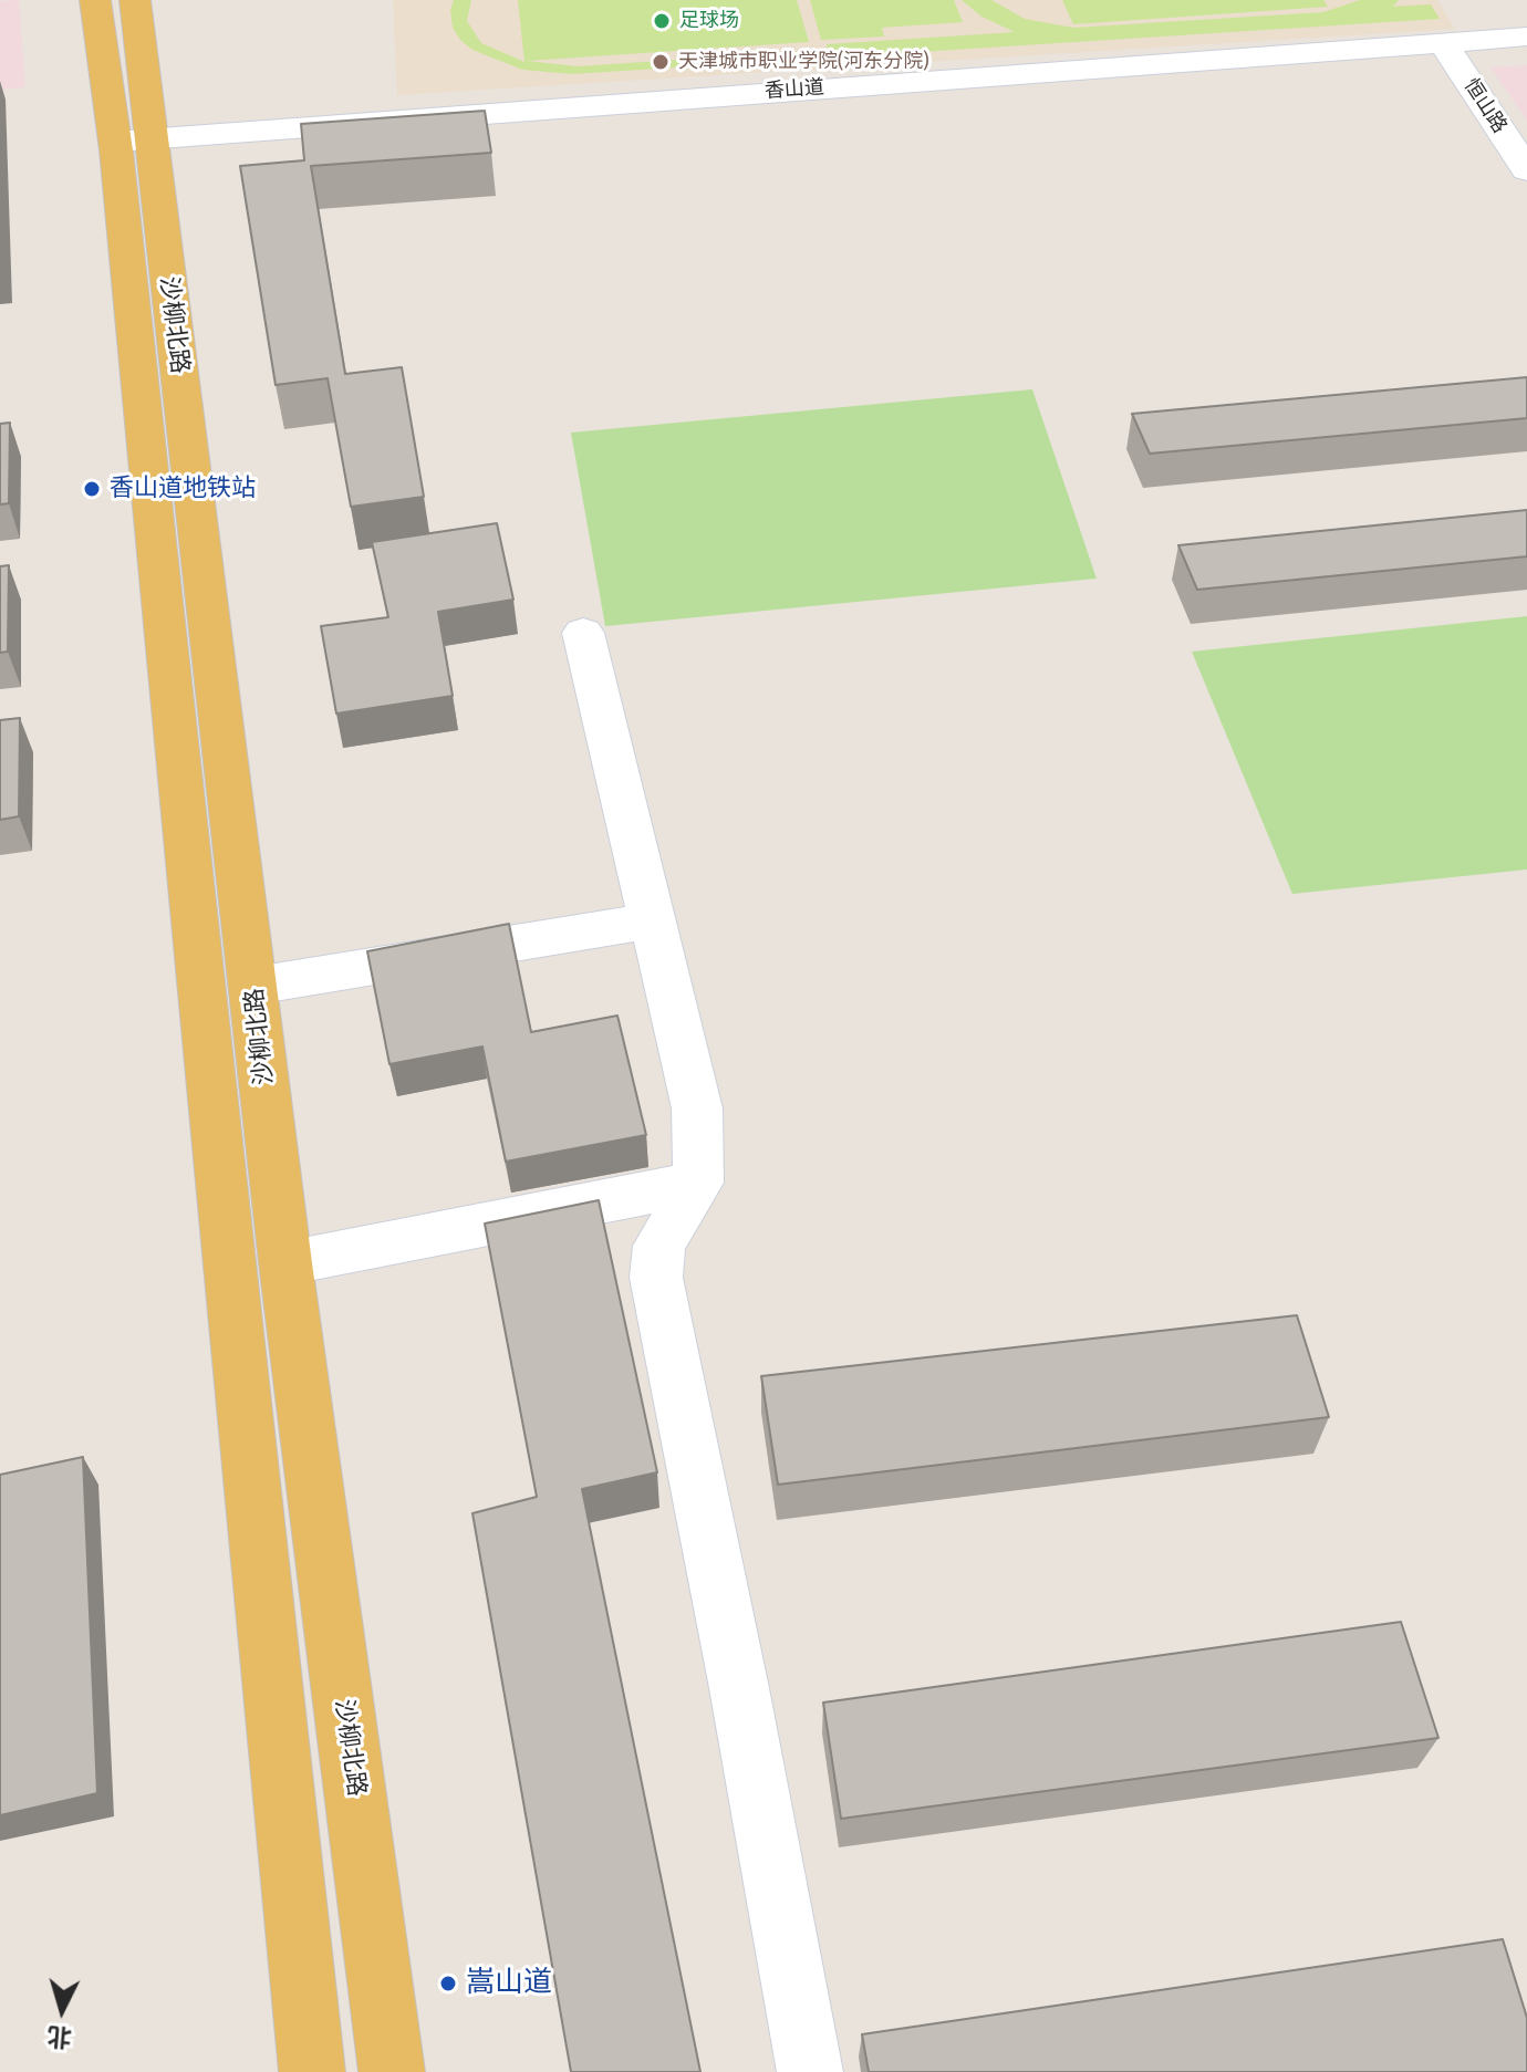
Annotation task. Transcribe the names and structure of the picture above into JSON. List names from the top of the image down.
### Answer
{
  "streets": {
    "main road": ["沙柳北路"],
    "street": ["香山道", "恒山路"]
  },
  "crossings": [
    ["香山道", "恒山路"],
    ["香山道", "沙柳北路"]
  ],
  "places": [
    "足球场",
    "天津城市职业学院(河东分院)",
    "香山道地铁站",
    "嵩山道"
  ],
  "north": "bottom"
}
